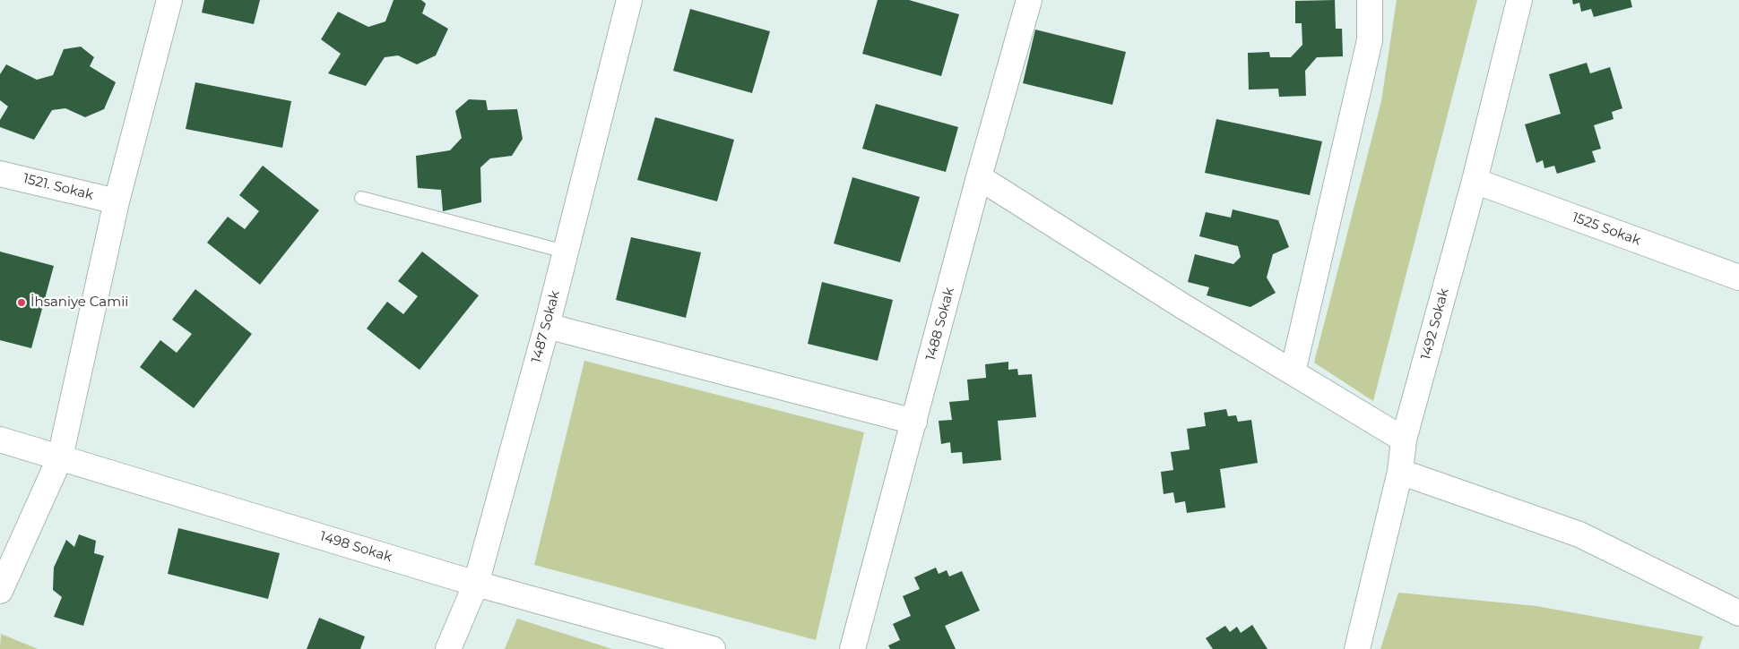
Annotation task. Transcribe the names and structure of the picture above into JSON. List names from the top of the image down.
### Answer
{
  "streets": {
    "street": [
      "1521. Sokak",
      "1525 Sokak",
      "1488 Sokak",
      "1492 Sokak",
      "1487 Sokak",
      "1498 Sokak"
    ]
  },
  "crossings": [
    ["1525 Sokak", "1492 Sokak"],
    ["1487 Sokak", "1498 Sokak"]
  ],
  "places": ["İhsaniye Camii"]
}
